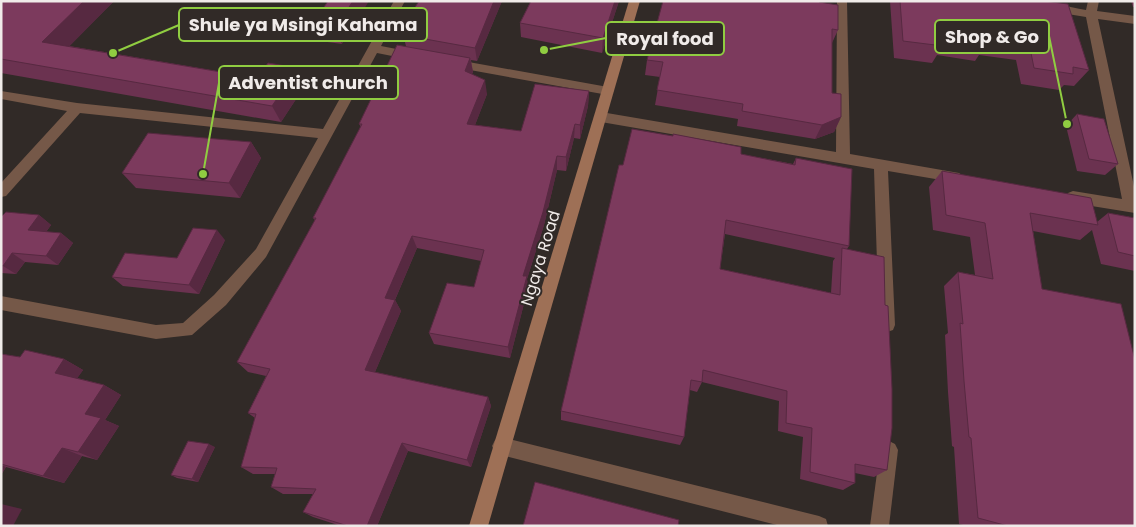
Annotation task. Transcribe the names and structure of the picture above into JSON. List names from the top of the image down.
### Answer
{
  "streets": {
    "street": ["Ngaya Road"]
  },
  "places": [
    "Royal food",
    "Shule ya Msingi Kahama",
    "Shop & Go",
    "Adventist church"
  ]
}
